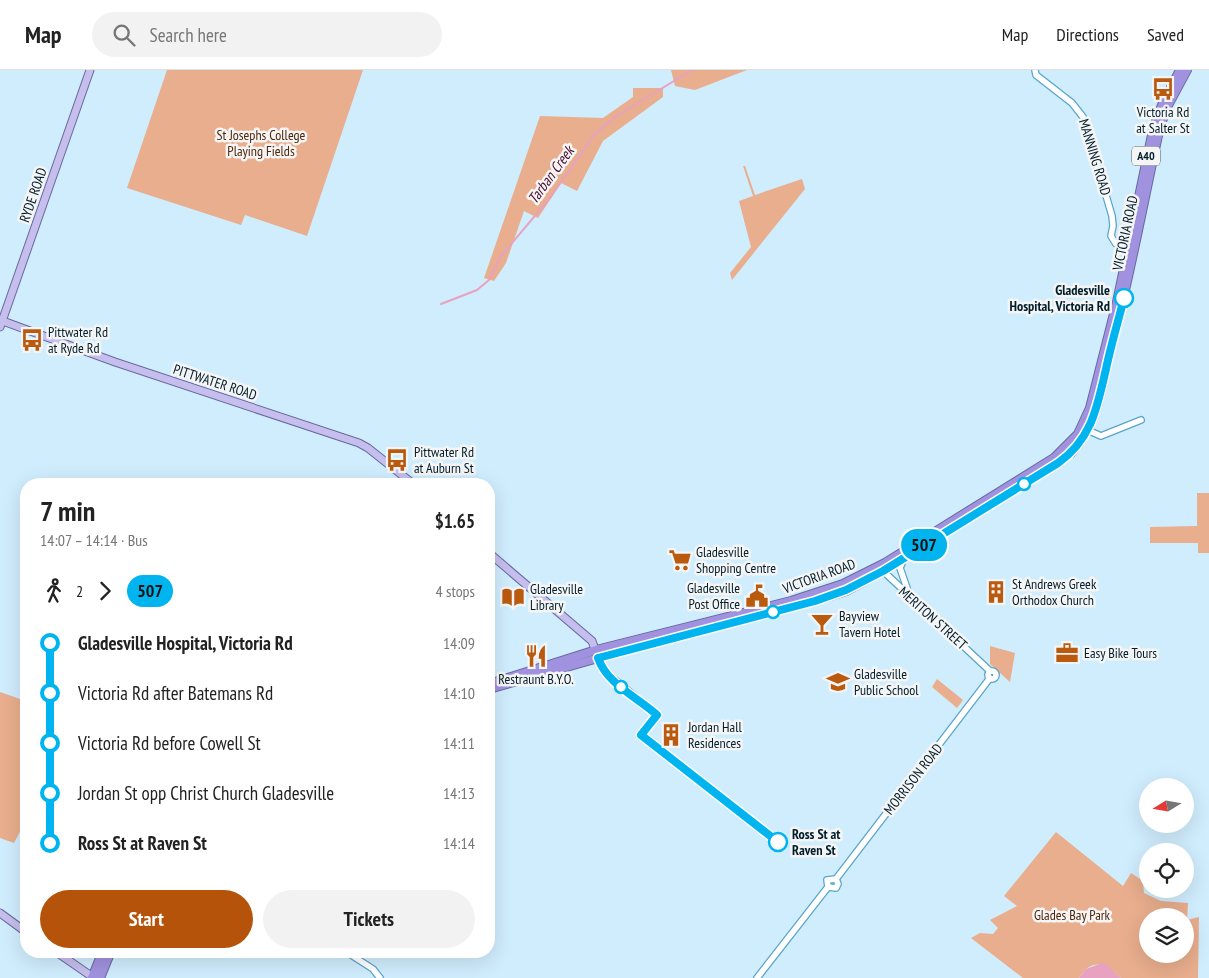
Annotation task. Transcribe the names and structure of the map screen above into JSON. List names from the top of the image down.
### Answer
{
  "streets": {
    "highway": ["A40", "VICTORIA ROAD"],
    "main road": ["RYDE ROAD", "PITTWATER ROAD"],
    "street": ["MANNING ROAD", "MERITON STREET", "MORRISON ROAD"]
  },
  "crossings": [
    ["MANNING ROAD", "VICTORIA ROAD"],
    ["RYDE ROAD", "PITTWATER ROAD"],
    ["VICTORIA ROAD", "MERITON STREET"],
    ["MERITON STREET", "MORRISON ROAD"]
  ],
  "water": ["Tarban Creek"],
  "parks": ["St Josephs College Playing Fields", "Glades Bay Park"],
  "places": {
    "bus stop": ["Victoria Rd at Salter St", "Pittwater Rd at Ryde Rd", "Pittwater Rd at Auburn St"],
    "other": ["Gladesville Hospital, Victoria Rd", "Ross St at Raven St"],
    "supermarket": ["Gladesville Shopping Centre"],
    "building": ["St Andrews Greek Orthodox Church", "Jordan Hall Residences"],
    "public building": ["Gladesville Post Office"],
    "library": ["Gladesville Library"],
    "bar": ["Bayview Tavern Hotel"],
    "office": ["Easy Bike Tours"],
    "restaurant": ["Restraunt B.Y.O."],
    "school or university": ["Gladesville Public School"]
  },
  "lines": ["bus line 507"],
  "north": "left",
  "page": {
    "header": "Map",
    "search": "Search here",
    "nav": ["Map", "Directions", "Saved"],
    "on_map": "507",
    "heading": ["7 min", "14:07 – 14:14 · Bus", "$1.65"],
    "legs": ["2", "507", "4 stops"],
    "list": [
      {
        "name": "Gladesville Hospital, Victoria Rd",
        "value": "14:09"
      },
      {
        "name": "Victoria Rd after Batemans Rd",
        "value": "14:10"
      },
      {
        "name": "Victoria Rd before Cowell St",
        "value": "14:11"
      },
      {
        "name": "Jordan St opp Christ Church Gladesville",
        "value": "14:13"
      },
      {
        "name": "Ross St at Raven St",
        "value": "14:14"
      }
    ],
    "buttons": ["Start", "Tickets"]
  }
}
